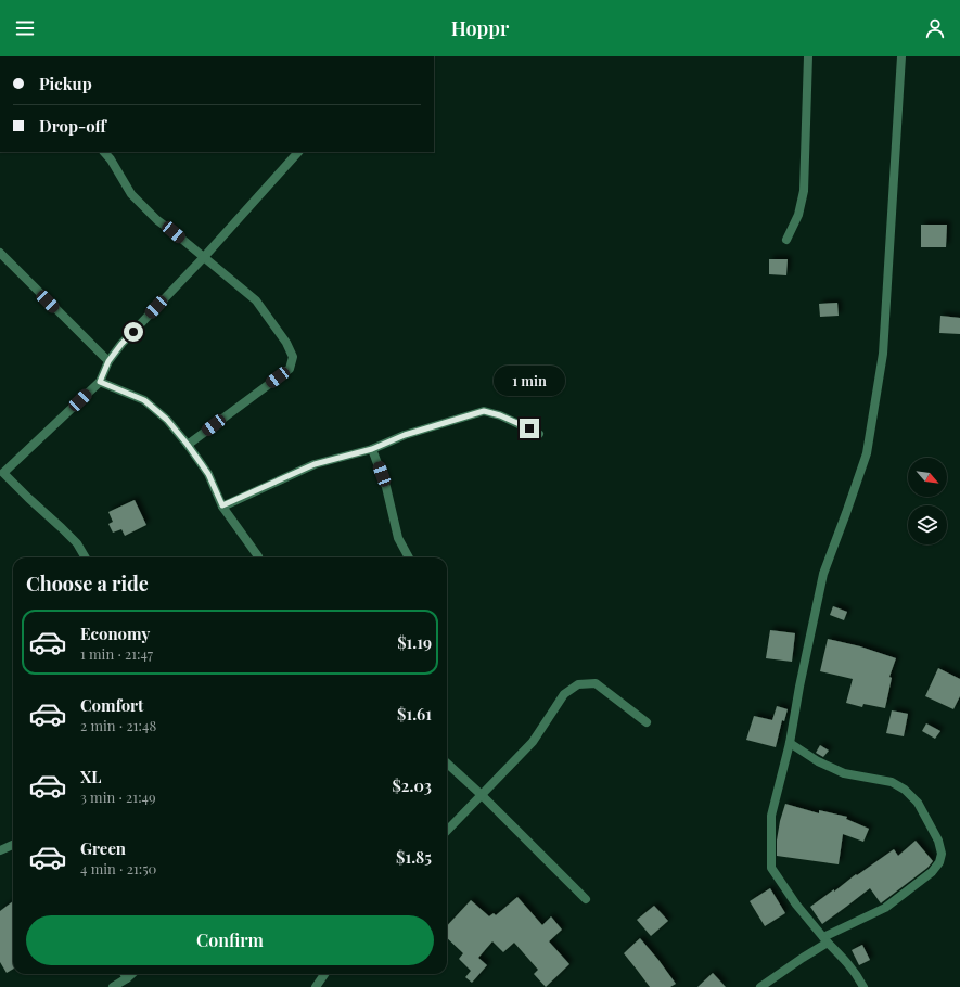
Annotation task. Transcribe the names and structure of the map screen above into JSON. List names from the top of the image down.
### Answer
{
  "north": "bottom right",
  "page": {
    "header": "Hoppr",
    "banner": ["Pickup", "Drop-off"],
    "bubble": "1 min",
    "heading": "Choose a ride",
    "list": [
      {
        "name": "Economy",
        "note": "1 min · 21:47",
        "value": "$1.19"
      },
      {
        "name": "Comfort",
        "note": "2 min · 21:48",
        "value": "$1.61"
      },
      {
        "name": "XL",
        "note": "3 min · 21:49",
        "value": "$2.03"
      },
      {
        "name": "Green",
        "note": "4 min · 21:50",
        "value": "$1.85"
      }
    ],
    "buttons": "Confirm"
  }
}
